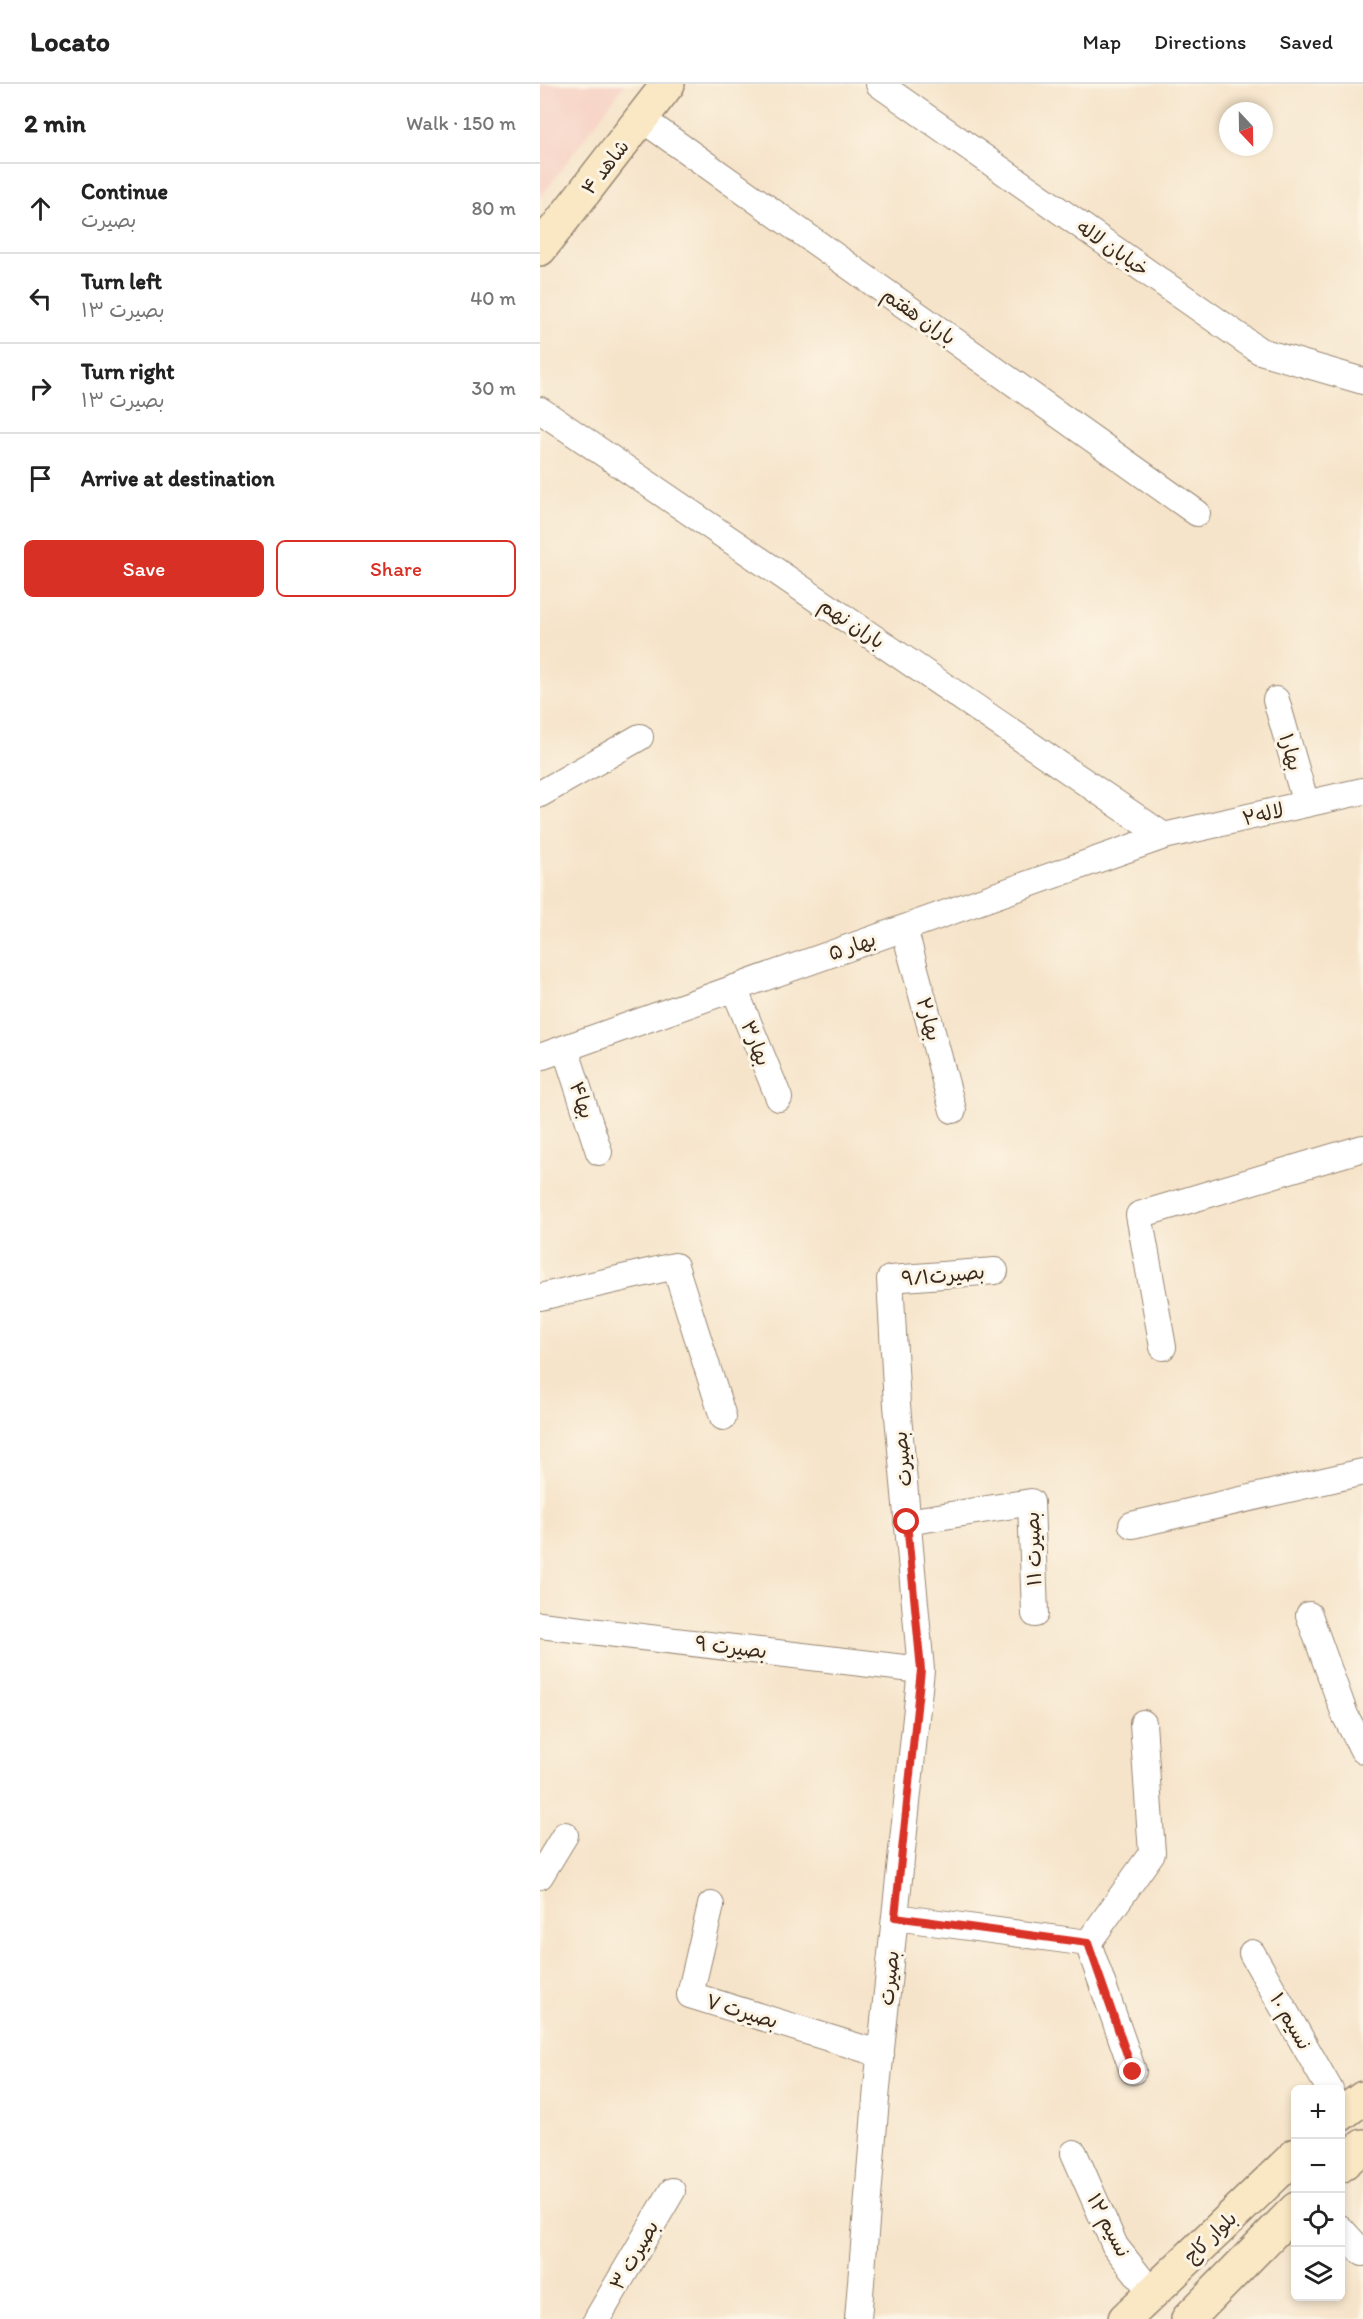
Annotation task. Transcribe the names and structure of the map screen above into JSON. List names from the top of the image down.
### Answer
{
  "streets": {
    "street": [
      "شاهد ۴",
      "خیابان لاله",
      "باران هفتم",
      "باران نهم",
      "بهار۱",
      "لاله۲",
      "بهار ۵",
      "بهار۲",
      "بهار۳",
      "بها۴",
      "بصیرت۹/۱",
      "بصیرت",
      "بصیرت ۱۱",
      "بصیرت ۹",
      "بصیرت ۷",
      "نسیم ۱۰",
      "نسیم ۱۲",
      "بلوار کاج",
      "بصیرت ۳"
    ]
  },
  "crossings": [
    ["شاهد ۴", "باران هفتم"],
    ["باران نهم", "لاله۲"],
    ["باران نهم", "بهار ۵"],
    ["بهار۱", "لاله۲"],
    ["لاله۲", "بهار ۵"],
    ["بهار ۵", "بهار۲"],
    ["بهار ۵", "بهار۳"],
    ["بهار ۵", "بها۴"],
    ["بصیرت۹/۱", "بصیرت"],
    ["بصیرت", "بصیرت ۱۱"],
    ["بصیرت", "بصیرت ۹"],
    ["بصیرت", "بصیرت ۷"],
    ["نسیم ۱۲", "بلوار کاج"]
  ],
  "north": "bottom",
  "page": {
    "header": "Locato",
    "nav": ["Map", "Directions", "Saved"],
    "heading": ["2 min", "Walk · 150 m"],
    "list": [
      ["Continue", "بصیرت", "80 m"],
      ["Turn left", "بصیرت ۱۳", "40 m"],
      ["Turn right", "بصیرت ۱۳", "30 m"],
      "Arrive at destination"
    ],
    "buttons": ["Save", "Share"],
    "map_buttons": ["+", "−"]
  }
}
